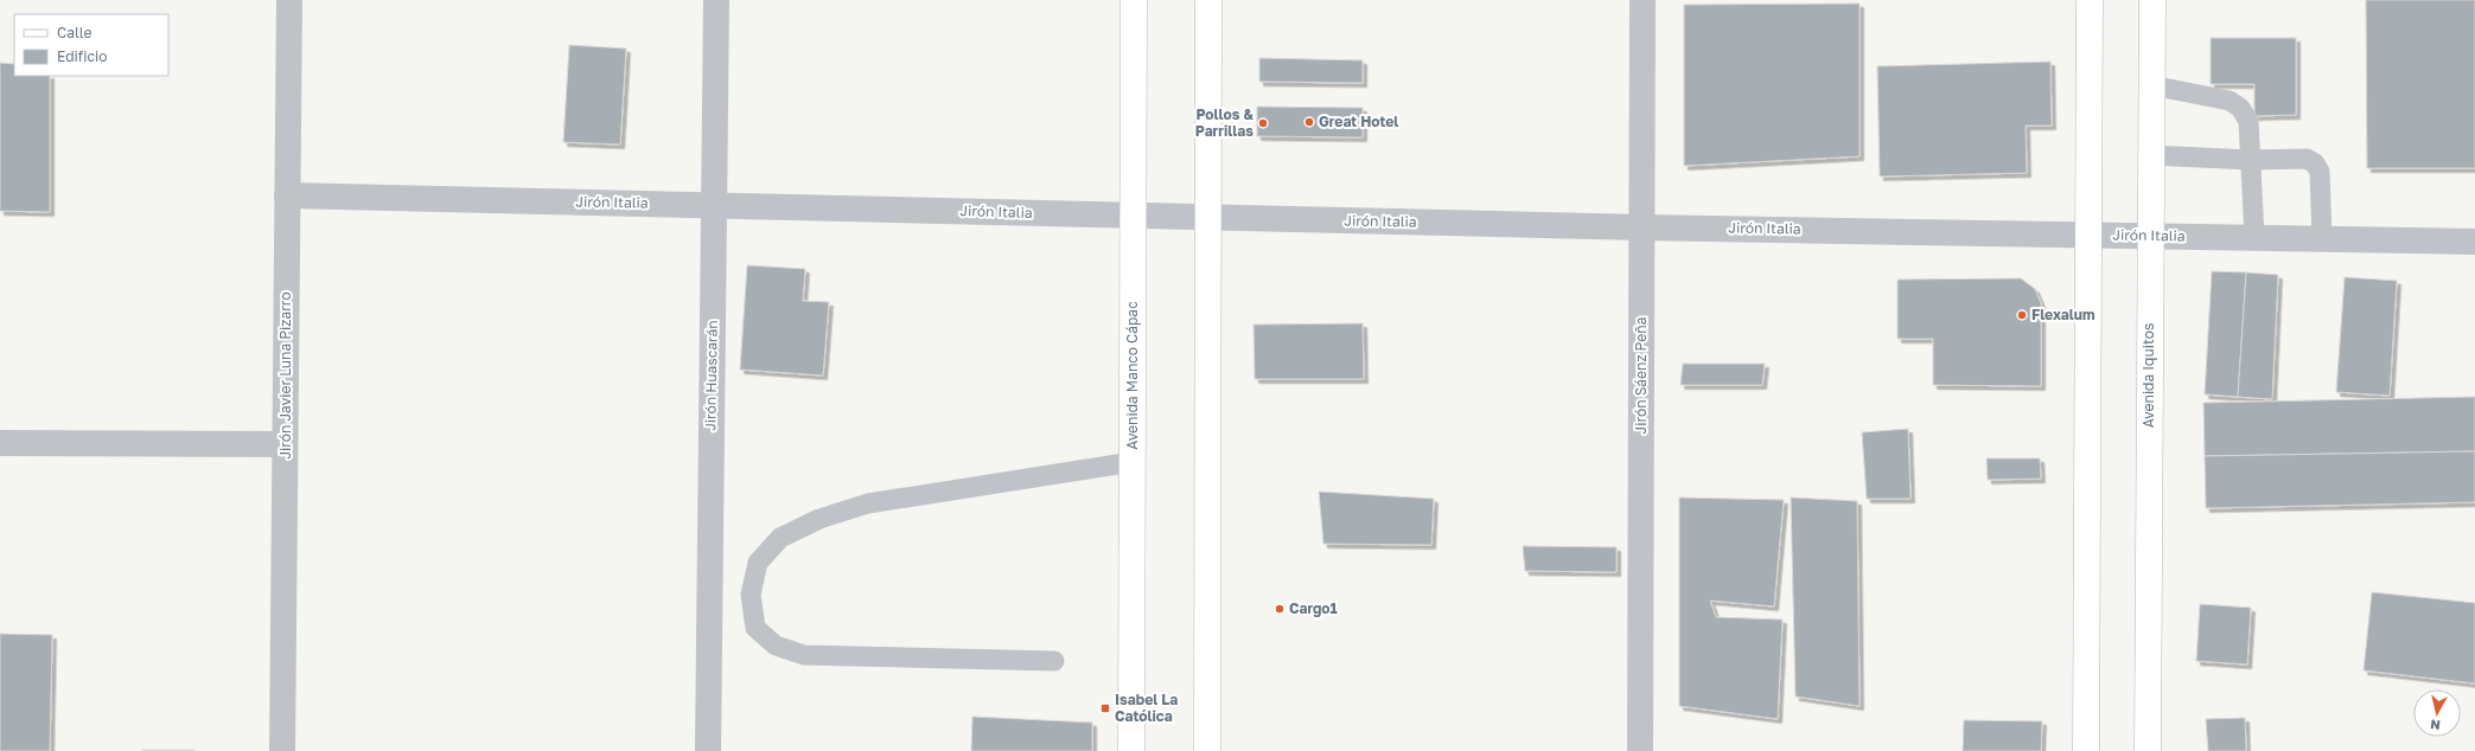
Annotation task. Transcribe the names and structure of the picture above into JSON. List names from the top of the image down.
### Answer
{
  "streets": {
    "main road": ["Avenida Manco Cápac", "Avenida Iquitos"],
    "street": [
      "Jirón Italia",
      "Jirón Javier Luna Pizarro",
      "Jirón Huascarán",
      "Jirón Sáenz Peña"
    ]
  },
  "crossings": [
    ["Jirón Italia", "Jirón Javier Luna Pizarro"],
    ["Jirón Italia", "Jirón Huascarán"],
    ["Jirón Italia", "Avenida Manco Cápac"],
    ["Jirón Italia", "Jirón Sáenz Peña"],
    ["Jirón Italia", "Avenida Iquitos"]
  ],
  "places": {
    "other": [
      "Great Hotel",
      "Pollos & Parrillas",
      "Flexalum",
      "Cargo1"
    ],
    "transit": ["Isabel La Católica"]
  },
  "legend": ["Calle", "Edificio"],
  "north": "bottom"
}
